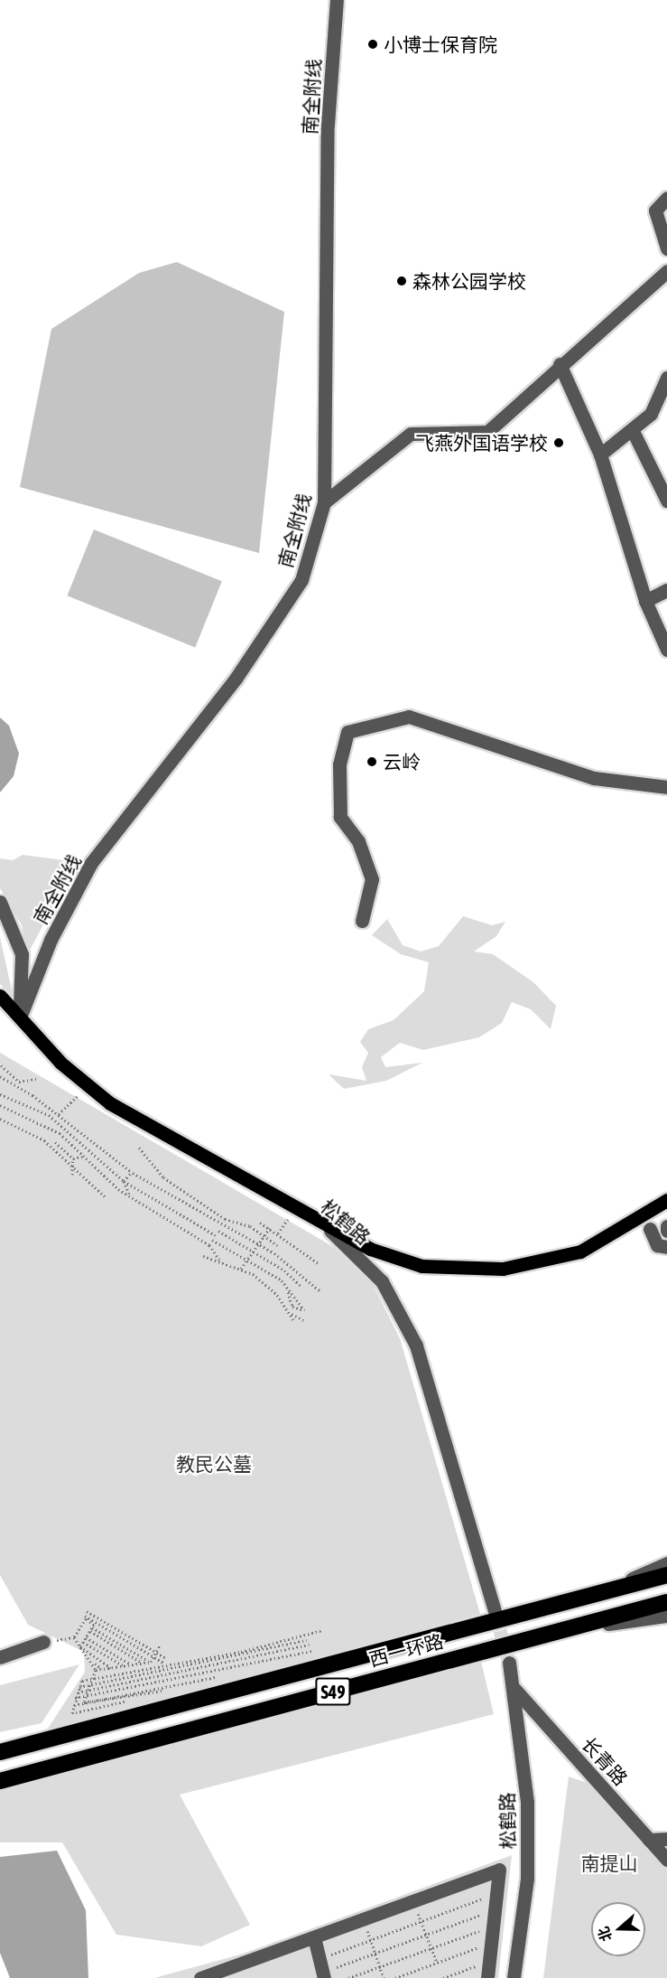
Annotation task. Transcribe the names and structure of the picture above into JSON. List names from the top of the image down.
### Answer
{
  "streets": {
    "highway": ["西一环路", "S49"],
    "main road": ["松鹤路"],
    "street": ["南全附线", "长青路"]
  },
  "crossings": [
    ["南全附线", "松鹤路"],
    ["松鹤路", "长青路"]
  ],
  "parks": ["教民公墓", "南提山"],
  "places": [
    "小博士保育院",
    "森林公园学校",
    "飞燕外国语学校",
    "云岭"
  ],
  "north": "left"
}
